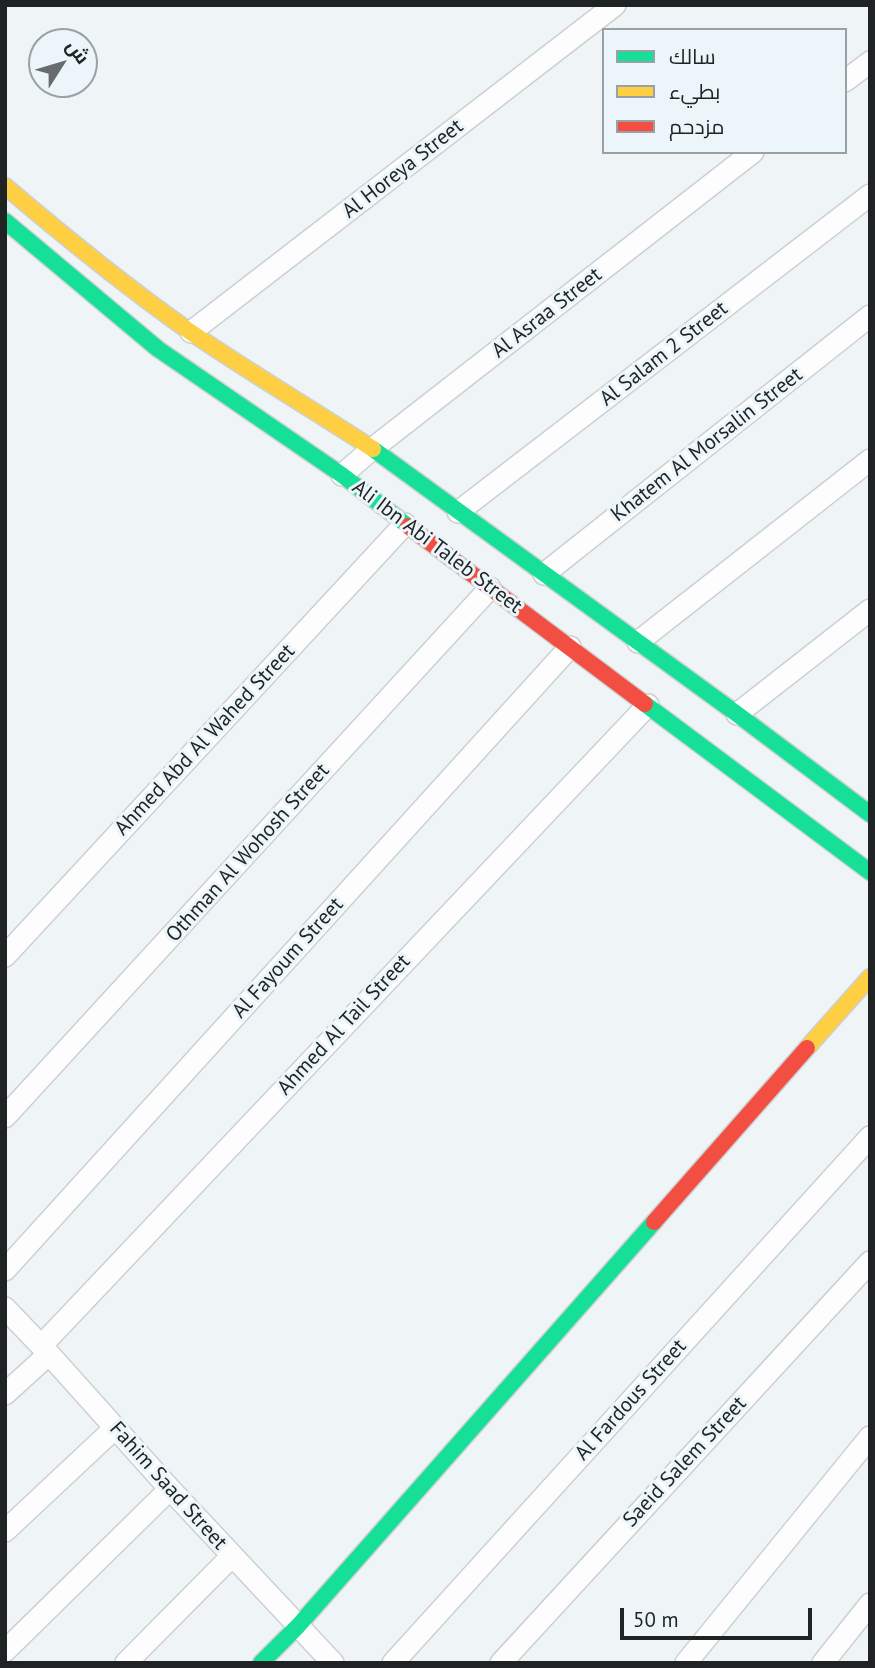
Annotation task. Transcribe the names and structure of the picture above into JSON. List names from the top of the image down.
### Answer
{
  "streets": {
    "street": [
      "Al Horeya Street",
      "Al Asraa Street",
      "Al Salam 2 Street",
      "Khatem Al Morsalin Street",
      "Ali Ibn Abi Taleb Street",
      "Ahmed Abd Al Wahed Street",
      "Othman Al Wohosh Street",
      "Al Fayoum Street",
      "Ahmed Al Tail Street",
      "Al Fardous Street",
      "Saeid Salem Street",
      "Fahim Saad Street"
    ]
  },
  "crossings": [
    ["Al Horeya Street", "Ali Ibn Abi Taleb Street"],
    ["Al Asraa Street", "Ali Ibn Abi Taleb Street"],
    ["Al Salam 2 Street", "Ali Ibn Abi Taleb Street"],
    ["Khatem Al Morsalin Street", "Ali Ibn Abi Taleb Street"],
    ["Ali Ibn Abi Taleb Street", "Ahmed Abd Al Wahed Street"],
    ["Ali Ibn Abi Taleb Street", "Othman Al Wohosh Street"],
    ["Ali Ibn Abi Taleb Street", "Al Fayoum Street"],
    ["Ali Ibn Abi Taleb Street", "Ahmed Al Tail Street"],
    ["Ahmed Al Tail Street", "Fahim Saad Street"]
  ],
  "legend": ["سالك", "بطيء", "مزدحم"],
  "scale_bar": "50 m",
  "north": "top right"
}
